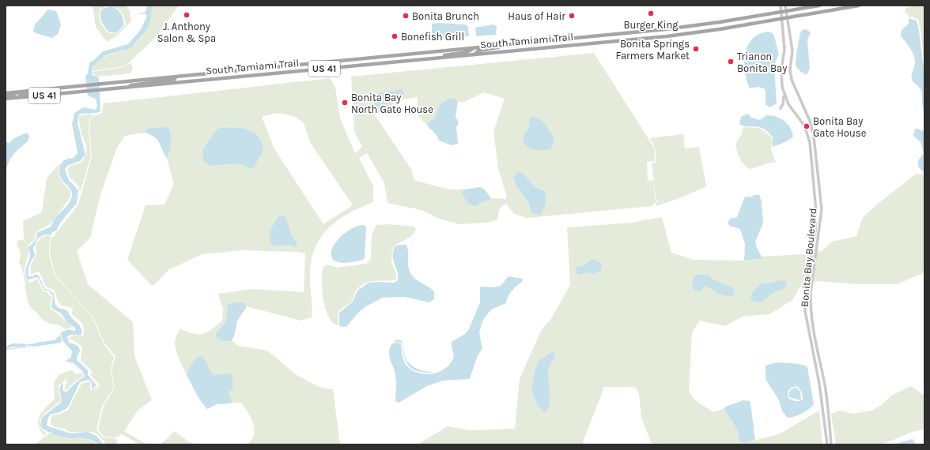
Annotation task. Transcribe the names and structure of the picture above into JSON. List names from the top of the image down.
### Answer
{
  "streets": {
    "main road": ["South Tamiami Trail", "US 41"],
    "street": ["Bonita Bay Boulevard"]
  },
  "crossings": [
    ["South Tamiami Trail", "Bonita Bay Boulevard"]
  ],
  "places": [
    "Burger King",
    "J. Anthony Salon & Spa",
    "Bonita Brunch",
    "Haus of Hair",
    "Bonefish Grill",
    "Bonita Springs Farmers Market",
    "Trianon Bonita Bay",
    "Bonita Bay North Gate House",
    "Bonita Bay Gate House"
  ]
}
